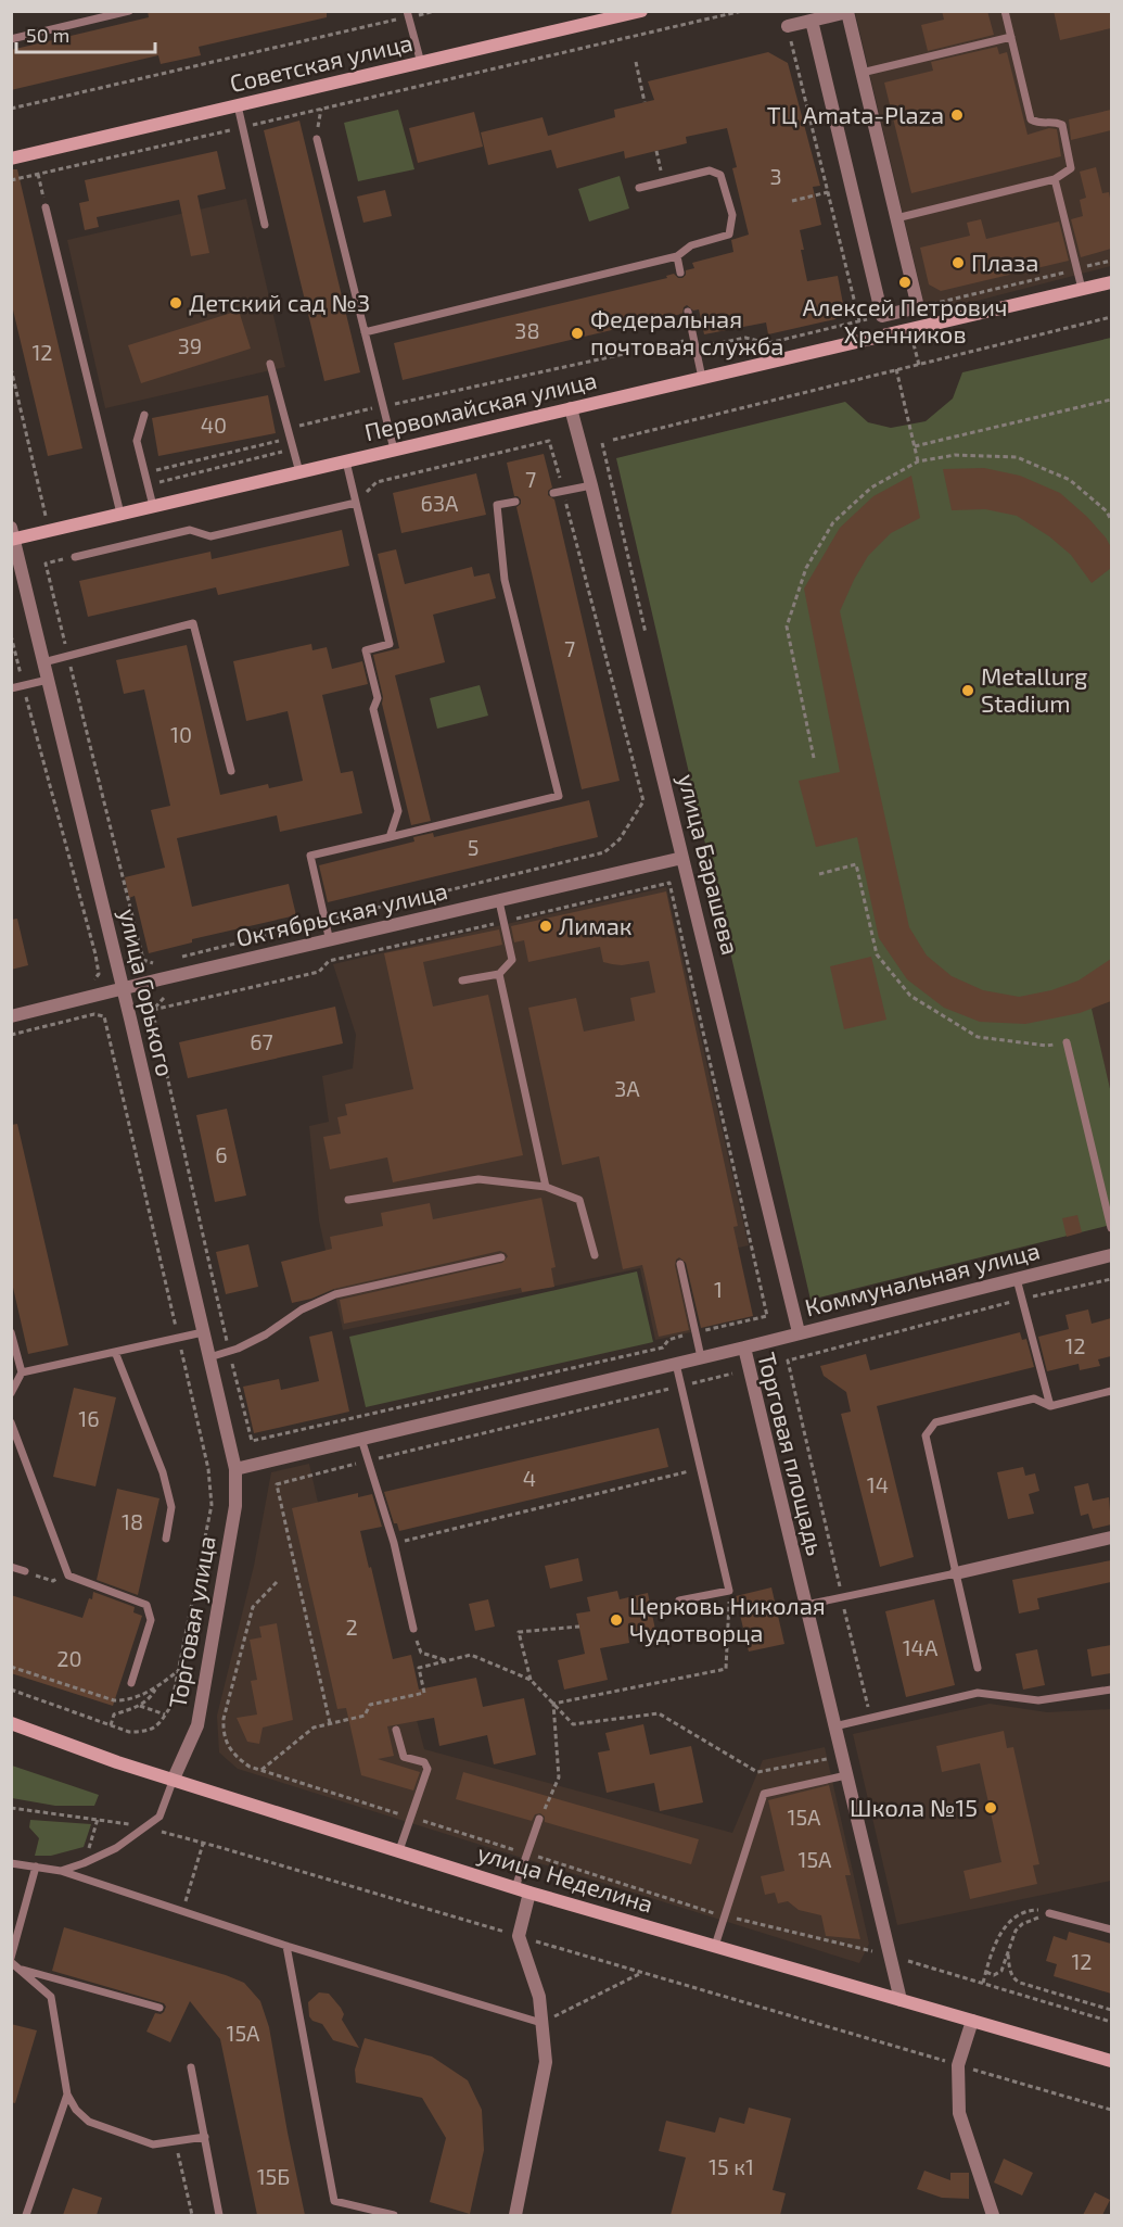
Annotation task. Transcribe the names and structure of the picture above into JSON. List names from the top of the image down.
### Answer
{
  "streets": {
    "main road": ["Советская улица", "Первомайская улица", "улица Неделина"],
    "street": [
      "улица Барашева",
      "Октябрьская улица",
      "улица Горького",
      "Коммунальная улица",
      "Торговая площадь",
      "Торговая улица"
    ]
  },
  "crossings": [
    ["Первомайская улица", "улица Барашева"],
    ["Первомайская улица", "улица Горького"],
    ["улица Барашева", "Октябрьская улица"],
    ["улица Барашева", "Коммунальная улица"],
    ["Октябрьская улица", "улица Горького"],
    ["улица Горького", "Торговая площадь"],
    ["улица Горького", "Торговая улица"],
    ["Коммунальная улица", "Торговая площадь"],
    ["Торговая площадь", "Торговая улица"],
    ["Торговая площадь", "улица Неделина"],
    ["Торговая улица", "улица Неделина"]
  ],
  "places": [
    "ТЦ Amata-Plaza",
    "Плаза",
    "Алексей Петрович Хренников",
    "Детский сад №3",
    "Федеральная почтовая служба",
    "Metallurg Stadium",
    "Лимак",
    "Церковь Николая Чудотворца",
    "Школа №15"
  ],
  "house_numbers": [
    "3",
    "38",
    "39",
    "12",
    "40",
    "7",
    "63А",
    "7",
    "10",
    "5",
    "67",
    "3А",
    "6",
    "1",
    "12",
    "16",
    "4",
    "14",
    "18",
    "2",
    "14А",
    "20",
    "15А",
    "15А",
    "12",
    "15А",
    "15 к1",
    "15Б"
  ],
  "scale_bar": "50 m"
}
